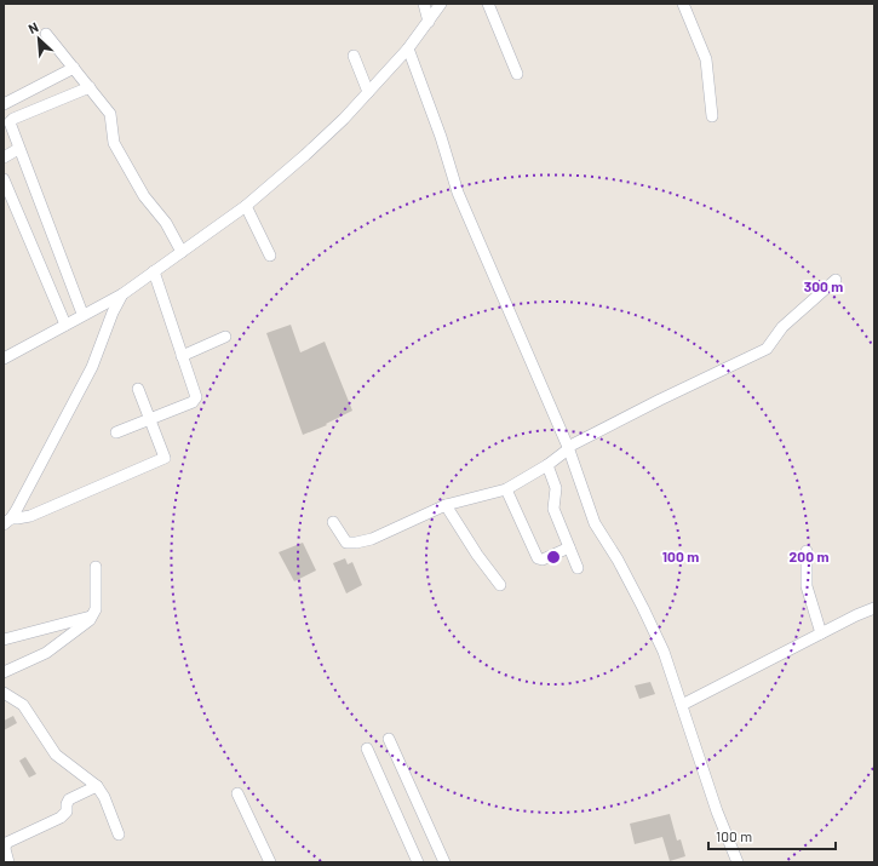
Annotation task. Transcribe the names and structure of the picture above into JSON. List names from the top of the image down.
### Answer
{
  "scale_bar": "100 m",
  "north": "top left",
  "rings": ["300 m", "100 m", "200 m"]
}
